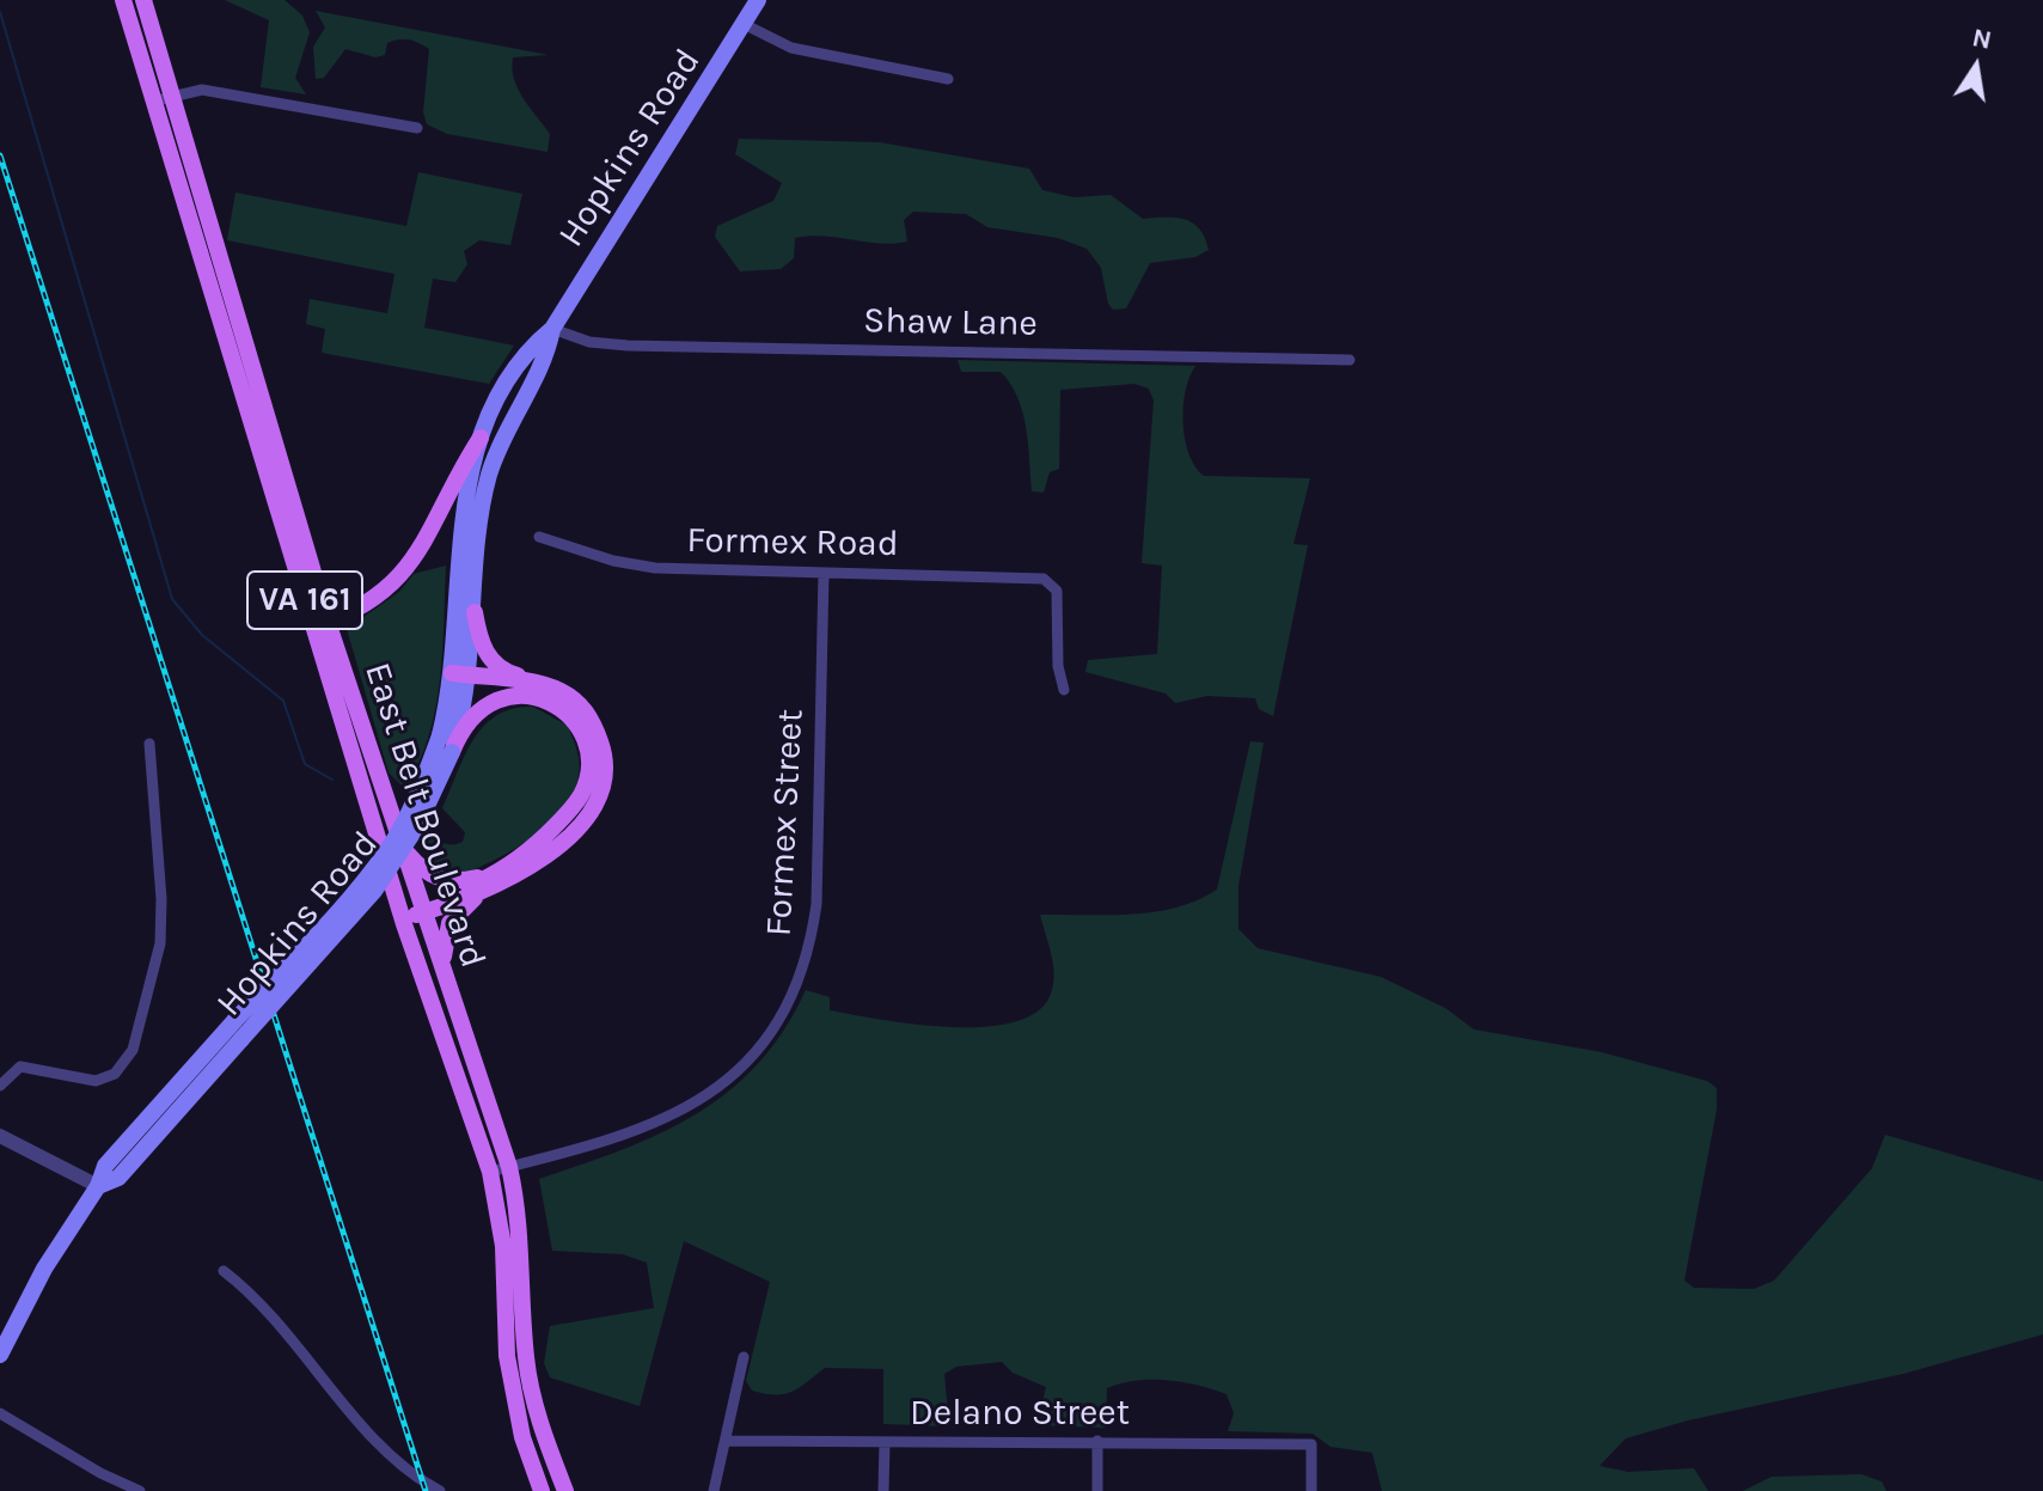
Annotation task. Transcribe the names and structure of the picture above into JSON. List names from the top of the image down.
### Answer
{
  "streets": {
    "main road": ["Hopkins Road", "VA 161", "East Belt Boulevard"],
    "street": [
      "Shaw Lane",
      "Formex Road",
      "Formex Street",
      "Delano Street"
    ]
  },
  "crossings": [
    ["Hopkins Road", "Shaw Lane"],
    ["Formex Road", "Formex Street"],
    ["East Belt Boulevard", "Formex Street"]
  ],
  "north": "top"
}
